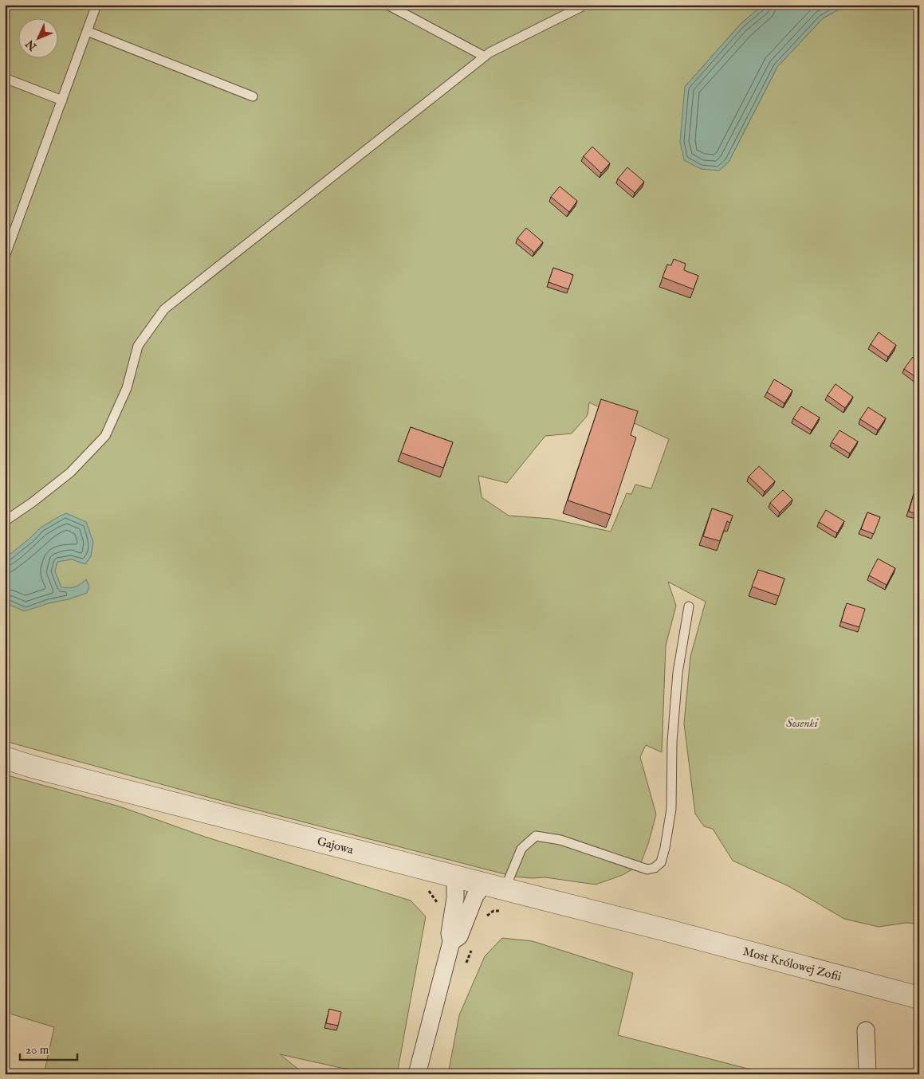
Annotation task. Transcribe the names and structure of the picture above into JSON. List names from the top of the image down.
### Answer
{
  "streets": {
    "street": ["Gajowa", "Most Królowej Zofii"]
  },
  "crossings": [
    ["Gajowa", "Most Królowej Zofii"]
  ],
  "parks": ["Sosenki"],
  "scale_bar": "20 m",
  "north": "bottom left"
}
